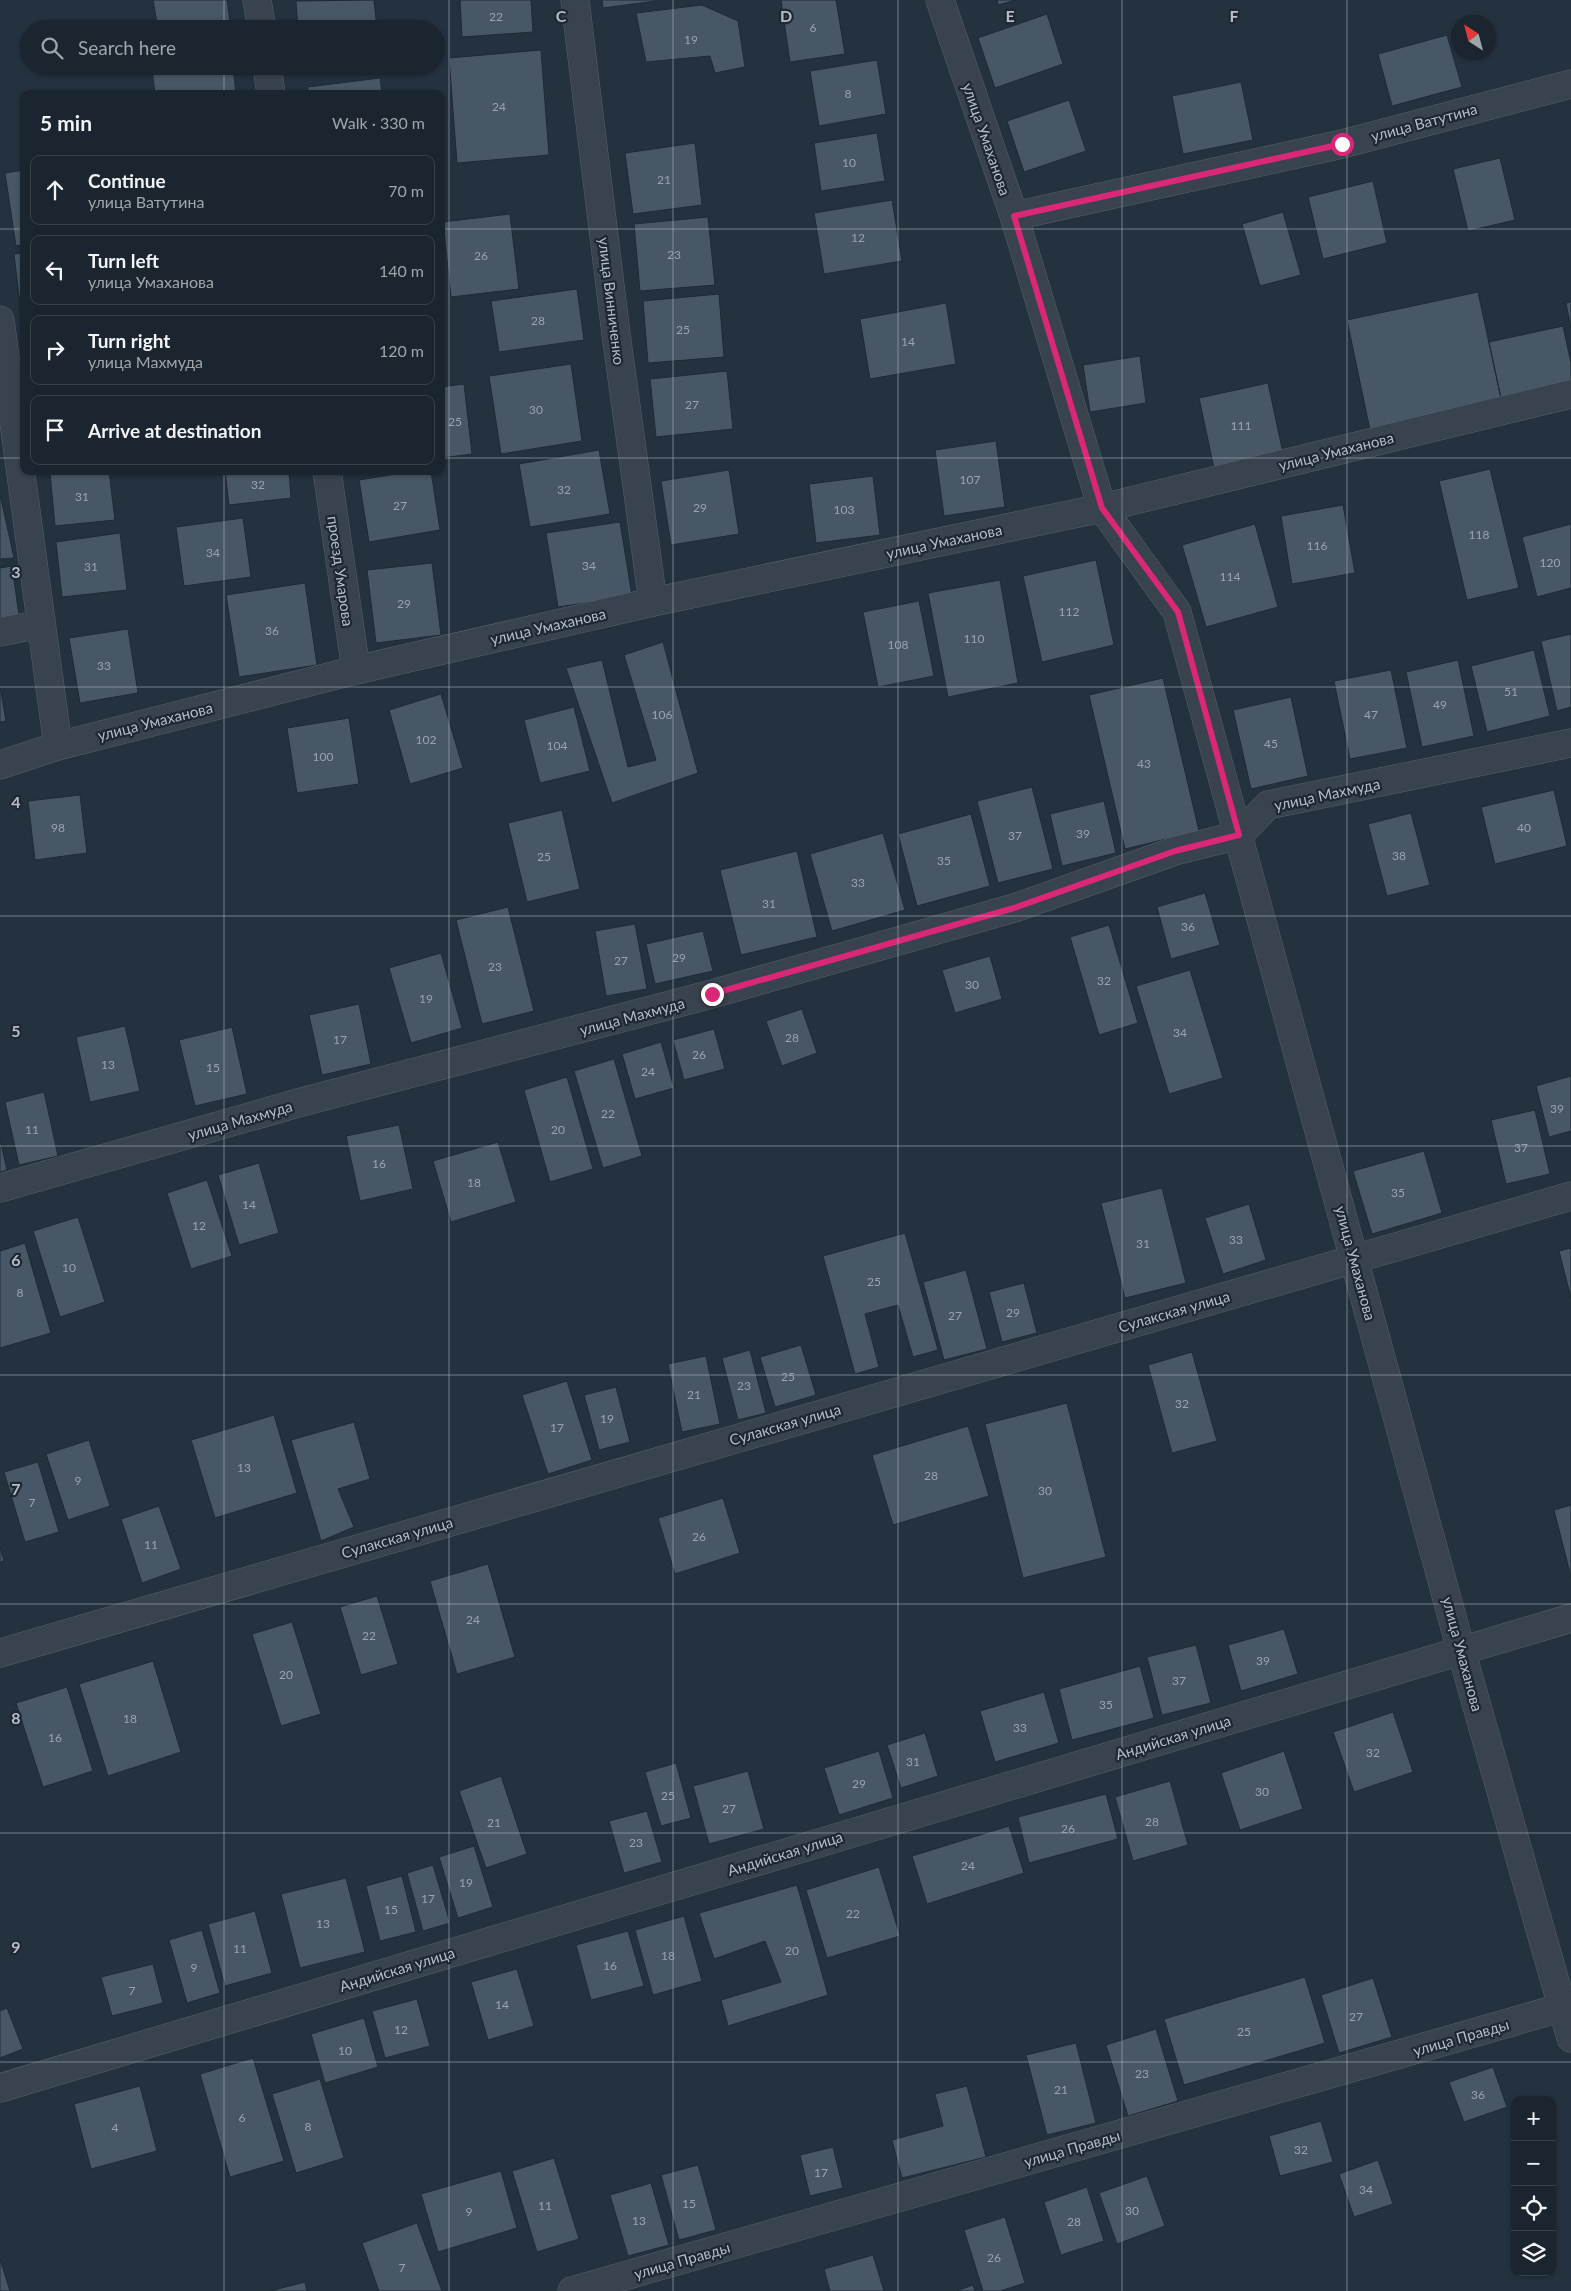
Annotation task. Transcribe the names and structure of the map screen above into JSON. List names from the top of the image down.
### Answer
{
  "streets": {
    "street": [
      "улица Ватутина",
      "улица Умаханова",
      "улица Винниченко",
      "проезд Умарова",
      "улица Махмуда",
      "Сулакская улица",
      "Андийская улица",
      "улица Правды"
    ]
  },
  "crossings": [
    ["улица Ватутина", "улица Умаханова"],
    ["улица Умаханова", "улица Винниченко"],
    ["улица Умаханова", "проезд Умарова"],
    ["улица Умаханова", "улица Махмуда"],
    ["улица Умаханова", "Сулакская улица"],
    ["улица Умаханова", "Андийская улица"],
    ["улица Умаханова", "улица Правды"]
  ],
  "house_numbers": [
    "22",
    "6",
    "19",
    "8",
    "24",
    "10",
    "21",
    "12",
    "23",
    "26",
    "28",
    "25",
    "14",
    "27",
    "30",
    "25",
    "111",
    "107",
    "32",
    "32",
    "31",
    "27",
    "29",
    "103",
    "118",
    "116",
    "34",
    "120",
    "34",
    "31",
    "114",
    "29",
    "112",
    "36",
    "110",
    "108",
    "33",
    "51",
    "49",
    "106",
    "47",
    "102",
    "45",
    "104",
    "100",
    "43",
    "98",
    "40",
    "39",
    "37",
    "38",
    "25",
    "35",
    "33",
    "31",
    "36",
    "29",
    "27",
    "23",
    "32",
    "30",
    "19",
    "34",
    "28",
    "17",
    "26",
    "13",
    "15",
    "24",
    "39",
    "22",
    "11",
    "20",
    "37",
    "16",
    "18",
    "35",
    "14",
    "12",
    "33",
    "31",
    "10",
    "25",
    "8",
    "29",
    "27",
    "25",
    "23",
    "21",
    "32",
    "19",
    "17",
    "13",
    "28",
    "9",
    "30",
    "7",
    "26",
    "11",
    "24",
    "22",
    "39",
    "20",
    "37",
    "35",
    "18",
    "33",
    "16",
    "32",
    "31",
    "29",
    "30",
    "25",
    "27",
    "28",
    "21",
    "26",
    "23",
    "24",
    "19",
    "17",
    "15",
    "22",
    "13",
    "11",
    "20",
    "18",
    "16",
    "9",
    "7",
    "14",
    "27",
    "12",
    "25",
    "10",
    "23",
    "21",
    "36",
    "6",
    "8",
    "4",
    "32",
    "17",
    "34",
    "15",
    "11",
    "30",
    "9",
    "13",
    "28",
    "26",
    "7"
  ],
  "north": "top left",
  "page": {
    "search": "Search here",
    "heading": ["5 min", "Walk · 330 m"],
    "list": [
      ["Continue", "улица Ватутина", "70 m"],
      ["Turn left", "улица Умаханова", "140 m"],
      ["Turn right", "улица Махмуда", "120 m"],
      "Arrive at destination"
    ],
    "map_buttons": ["+", "−"]
  },
  "grid": {
    "columns": [
      "C",
      "D",
      "E",
      "F"
    ],
    "rows": [
      "3",
      "4",
      "5",
      "6",
      "7",
      "8",
      "9"
    ]
  }
}
